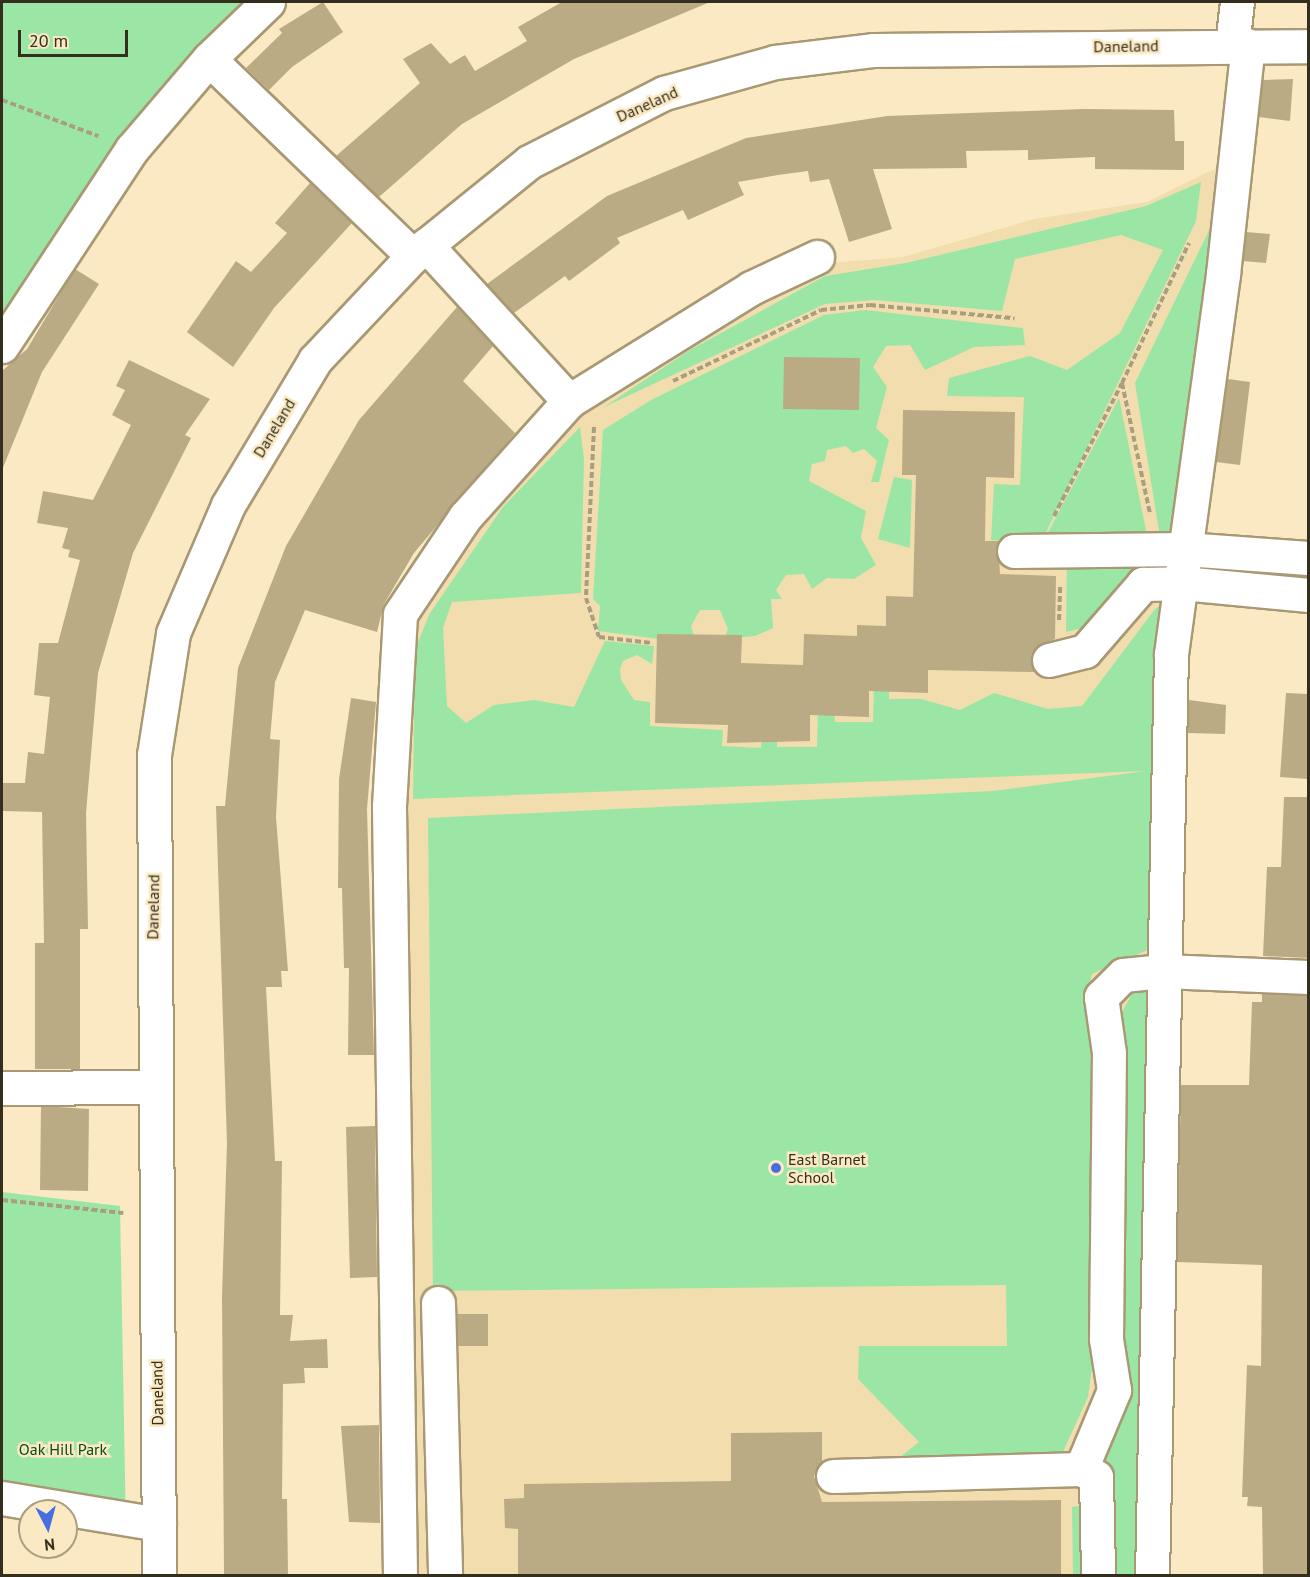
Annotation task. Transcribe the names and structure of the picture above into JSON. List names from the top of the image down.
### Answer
{
  "streets": {
    "street": ["Daneland"]
  },
  "parks": ["Oak Hill Park"],
  "places": ["East Barnet School"],
  "scale_bar": "20 m",
  "north": "bottom"
}
